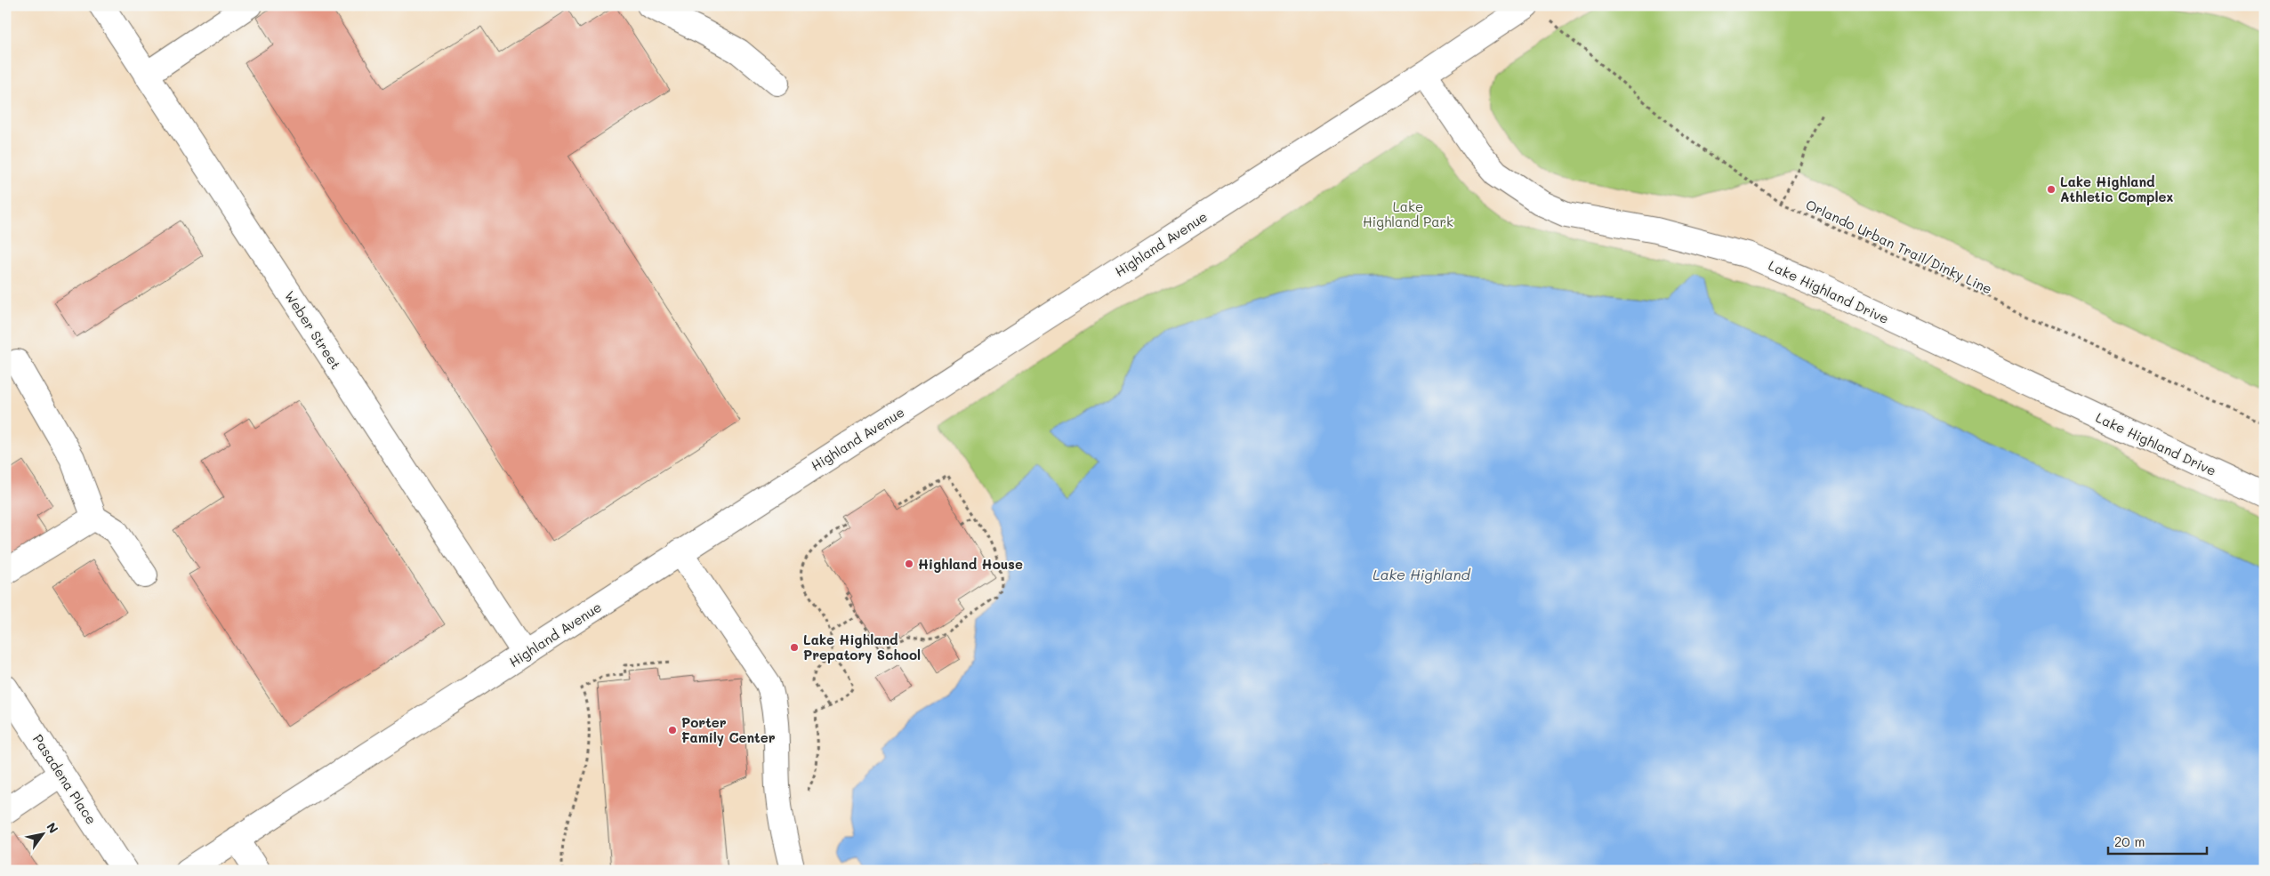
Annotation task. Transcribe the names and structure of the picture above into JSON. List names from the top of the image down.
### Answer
{
  "streets": {
    "street": [
      "Highland Avenue",
      "Lake Highland Drive",
      "Weber Street",
      "Pasadena Place"
    ],
    "path": ["Orlando Urban Trail/Dinky Line"]
  },
  "crossings": [
    ["Highland Avenue", "Lake Highland Drive"],
    ["Highland Avenue", "Weber Street"]
  ],
  "water": ["Lake Highland"],
  "parks": ["Lake Highland Park"],
  "places": [
    "Lake Highland Athletic Complex",
    "Highland House",
    "Lake Highland Prepatory School",
    "Porter Family Center"
  ],
  "scale_bar": "20 m",
  "north": "top right"
}
